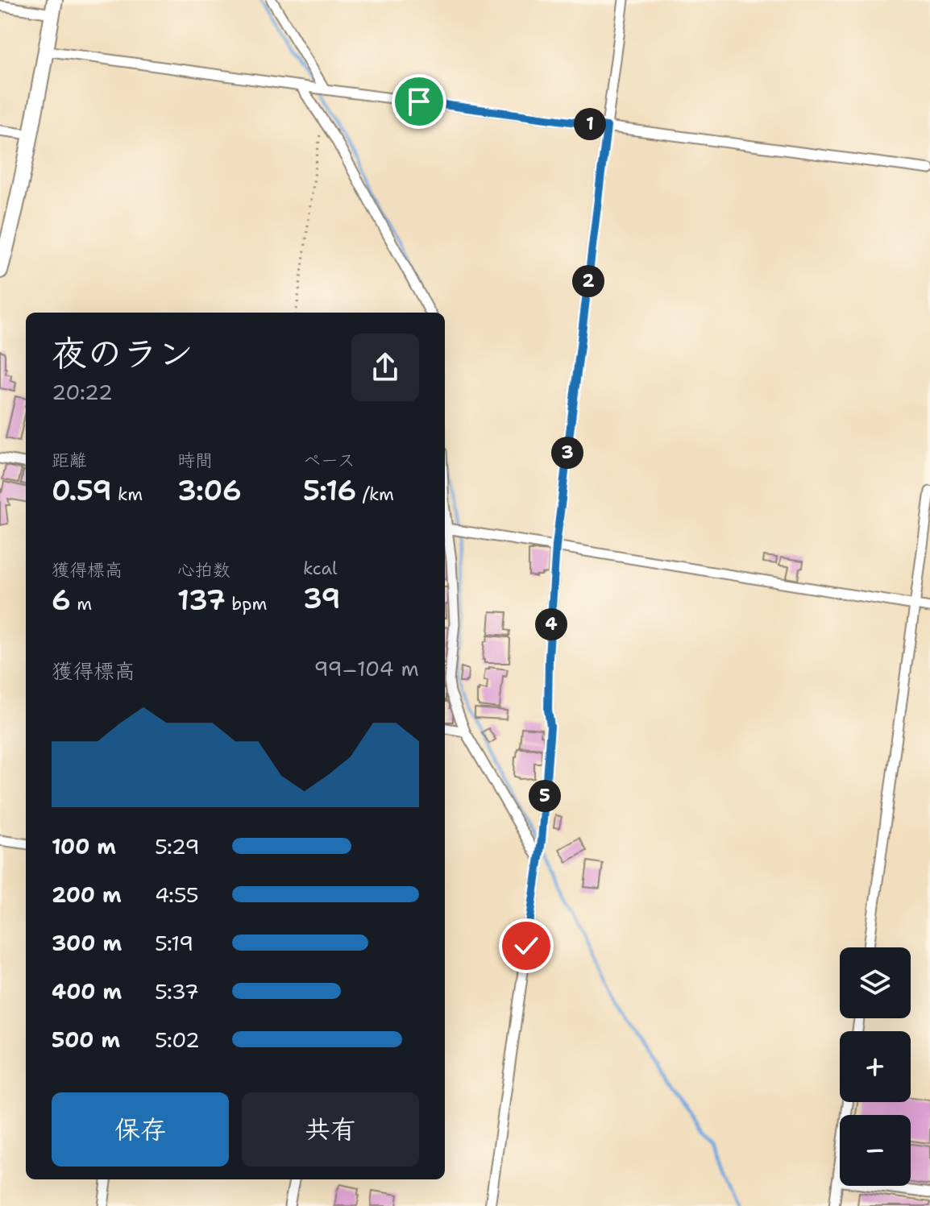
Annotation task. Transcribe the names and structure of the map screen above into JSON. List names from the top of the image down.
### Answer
{
  "page": {
    "pins": [
      "1",
      "2",
      "3",
      "4",
      "5"
    ],
    "heading": ["夜のラン", "20:22"],
    "stats": [
      ["距離", "0.59 km"],
      ["時間", "3:06"],
      ["ペース", "5:16 /km"],
      ["獲得標高", "6 m"],
      ["心拍数", "137 bpm"],
      ["kcal", "39"]
    ],
    "chart": ["獲得標高", "99–104 m"],
    "list": [
      {
        "name": "100 m",
        "note": "5:29"
      },
      {
        "name": "200 m",
        "note": "4:55"
      },
      {
        "name": "300 m",
        "note": "5:19"
      },
      {
        "name": "400 m",
        "note": "5:37"
      },
      {
        "name": "500 m",
        "note": "5:02"
      }
    ],
    "map_buttons": ["+", "−"],
    "buttons": ["保存", "共有"]
  }
}
